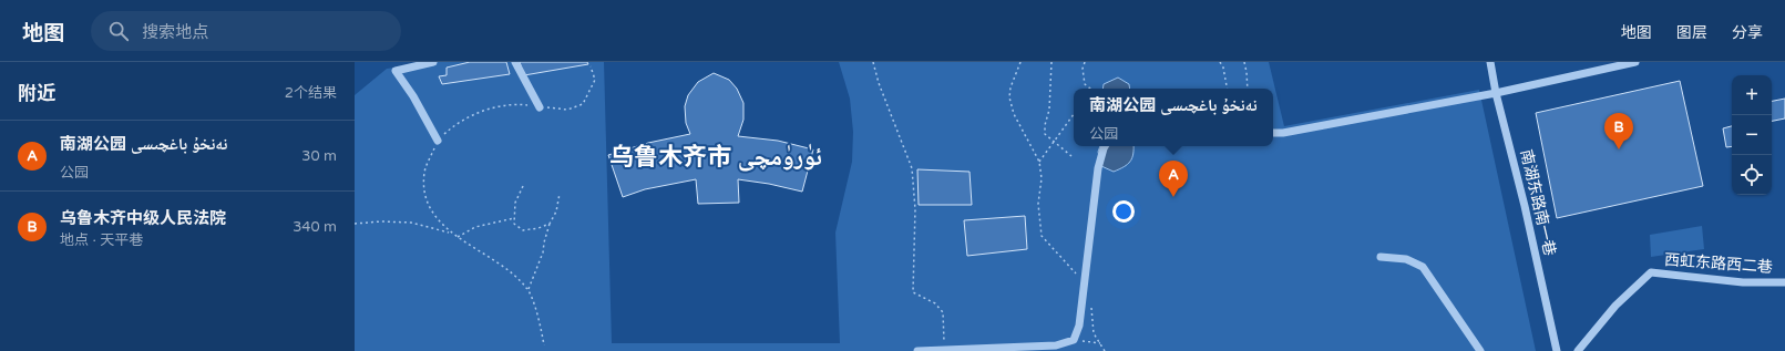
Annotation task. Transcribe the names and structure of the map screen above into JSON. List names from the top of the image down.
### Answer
{
  "streets": {
    "street": ["南湖东路南一巷", "西虹东路西二巷"]
  },
  "districts": ["乌鲁木齐市 ئۈرۈمچى"],
  "page": {
    "header": "地图",
    "search": "搜索地点",
    "nav": ["地图", "图层", "分享"],
    "heading": ["附近", "2个结果"],
    "map_buttons": ["+", "−"],
    "popup": ["南湖公园 نەنخۇ باغچىسى", "公园"],
    "pins": ["B", "A"],
    "list": [
      {
        "mark": "A",
        "name": "南湖公园 نەنخۇ باغچىسى",
        "note": "公园",
        "value": "30 m"
      },
      {
        "mark": "B",
        "name": "乌鲁木齐中级人民法院",
        "note": "地点 · 天平巷",
        "value": "340 m"
      }
    ]
  }
}
